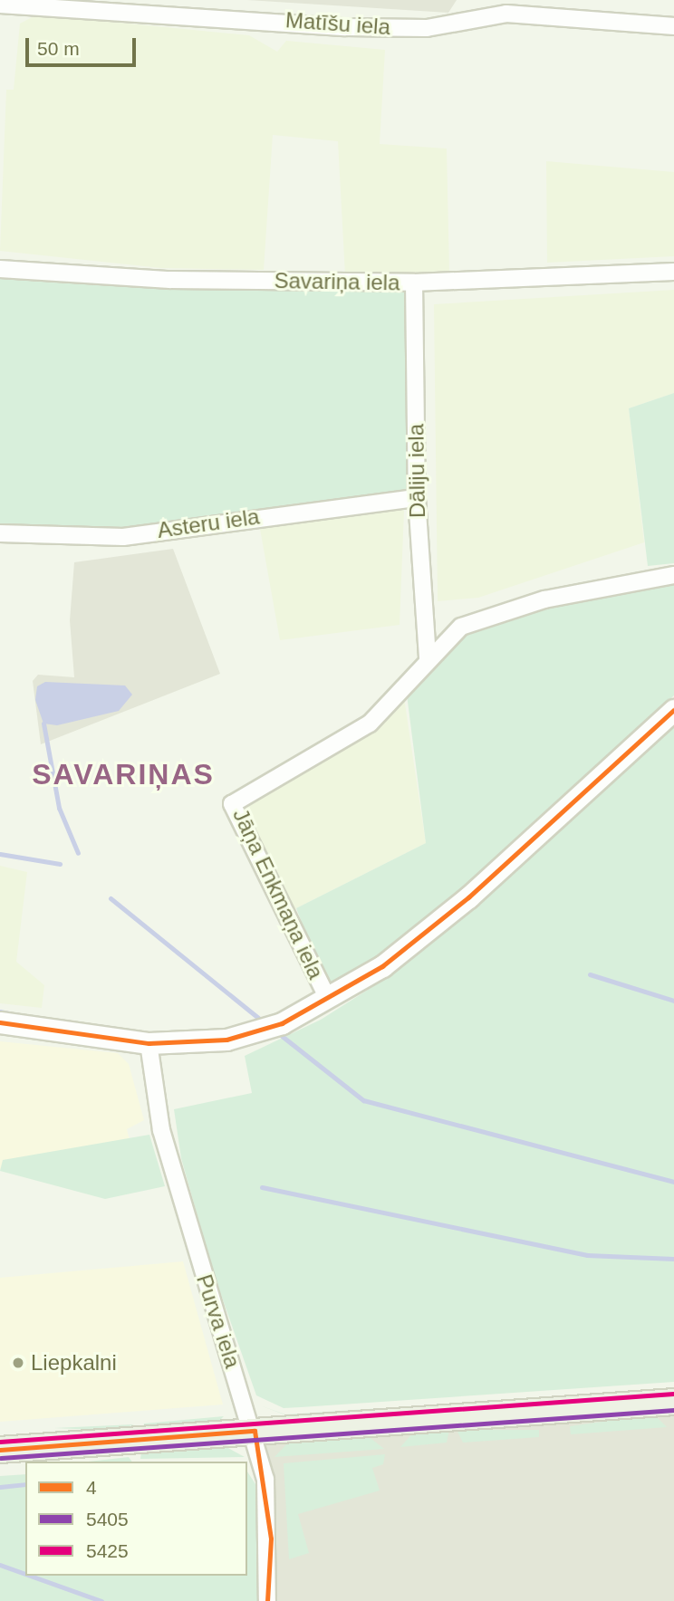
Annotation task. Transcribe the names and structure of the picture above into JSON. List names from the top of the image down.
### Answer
{
  "streets": {
    "street": [
      "Matīšu iela",
      "Savariņa iela",
      "Dāliju iela",
      "Asteru iela",
      "Jāņa Enkmaņa iela",
      "Purva iela"
    ]
  },
  "crossings": [
    ["Savariņa iela", "Dāliju iela"],
    ["Dāliju iela", "Asteru iela"],
    ["Dāliju iela", "Jāņa Enkmaņa iela"]
  ],
  "districts": ["SAVARIŅAS"],
  "places": ["Liepkalni"],
  "lines": ["transit line 4", "transit line 5425", "transit line 5405"],
  "legend": ["4", "5405", "5425"],
  "scale_bar": "50 m"
}
